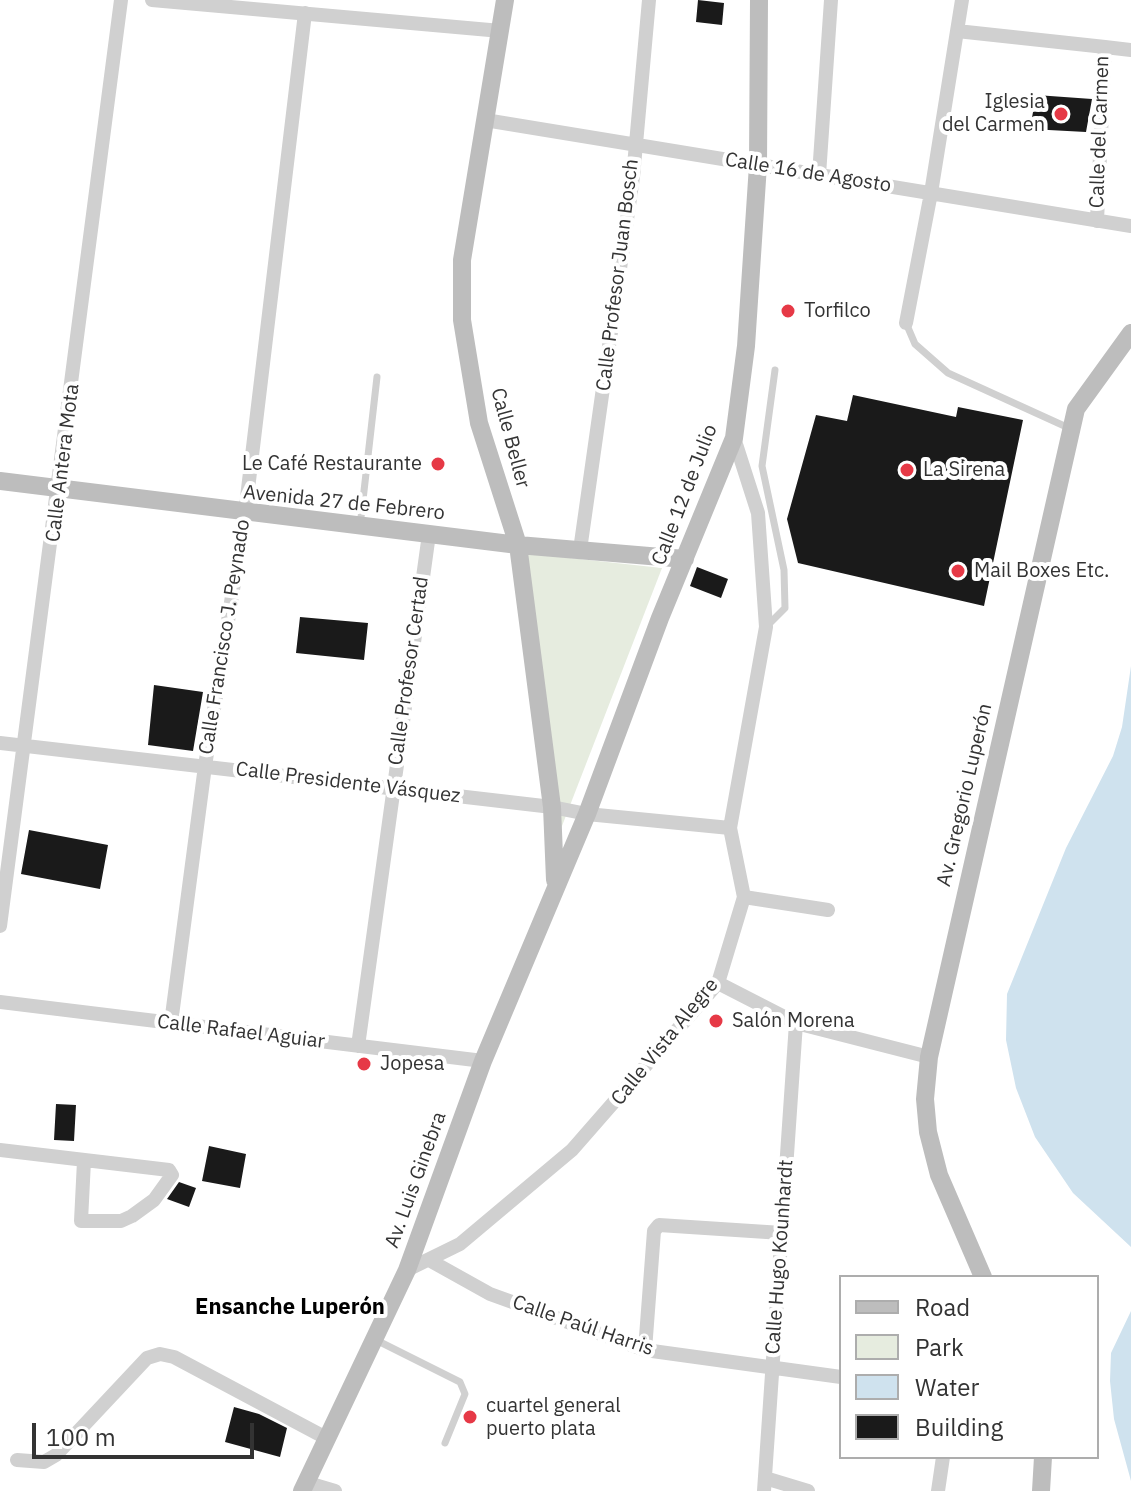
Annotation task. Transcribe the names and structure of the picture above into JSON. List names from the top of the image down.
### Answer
{
  "streets": {
    "street": [
      "Calle del Carmen",
      "Calle 16 de Agosto",
      "Calle Profesor Juan Bosch",
      "Calle Beller",
      "Calle Antera Mota",
      "Calle 12 de Julio",
      "Avenida 27 de Febrero",
      "Calle Francisco J. Peynado",
      "Calle Profesor Certad",
      "Calle Presidente Vásquez",
      "Av. Gregorio Luperón",
      "Calle Rafael Aguiar",
      "Calle Vista Alegre",
      "Av. Luis Ginebra",
      "Calle Hugo Kounhardt",
      "Calle Paúl Harris"
    ]
  },
  "crossings": [
    ["Calle del Carmen", "Calle 16 de Agosto"],
    ["Calle 16 de Agosto", "Calle Profesor Juan Bosch"],
    ["Calle 16 de Agosto", "Calle Beller"],
    ["Calle 16 de Agosto", "Calle 12 de Julio"],
    ["Calle Profesor Juan Bosch", "Avenida 27 de Febrero"],
    ["Calle Beller", "Calle 12 de Julio"],
    ["Calle Beller", "Avenida 27 de Febrero"],
    ["Calle Beller", "Calle Presidente Vásquez"],
    ["Calle Beller", "Av. Luis Ginebra"],
    ["Calle Antera Mota", "Avenida 27 de Febrero"],
    ["Calle Antera Mota", "Calle Presidente Vásquez"],
    ["Calle 12 de Julio", "Avenida 27 de Febrero"],
    ["Calle 12 de Julio", "Calle Presidente Vásquez"],
    ["Calle 12 de Julio", "Calle Vista Alegre"],
    ["Calle 12 de Julio", "Av. Luis Ginebra"],
    ["Avenida 27 de Febrero", "Calle Francisco J. Peynado"],
    ["Avenida 27 de Febrero", "Calle Profesor Certad"],
    ["Calle Francisco J. Peynado", "Calle Presidente Vásquez"],
    ["Calle Francisco J. Peynado", "Calle Rafael Aguiar"],
    ["Calle Profesor Certad", "Calle Presidente Vásquez"],
    ["Calle Profesor Certad", "Calle Rafael Aguiar"],
    ["Calle Rafael Aguiar", "Av. Luis Ginebra"],
    ["Calle Vista Alegre", "Av. Luis Ginebra"],
    ["Calle Vista Alegre", "Calle Paúl Harris"],
    ["Calle Hugo Kounhardt", "Calle Paúl Harris"]
  ],
  "districts": ["Ensanche Luperón"],
  "places": [
    "Iglesia del Carmen",
    "Torfilco",
    "Le Café Restaurante",
    "La Sirena",
    "Mail Boxes Etc.",
    "Salón Morena",
    "Jopesa",
    "cuartel general puerto plata"
  ],
  "legend": [
    "Road",
    "Park",
    "Water",
    "Building"
  ],
  "scale_bar": "100 m"
}
